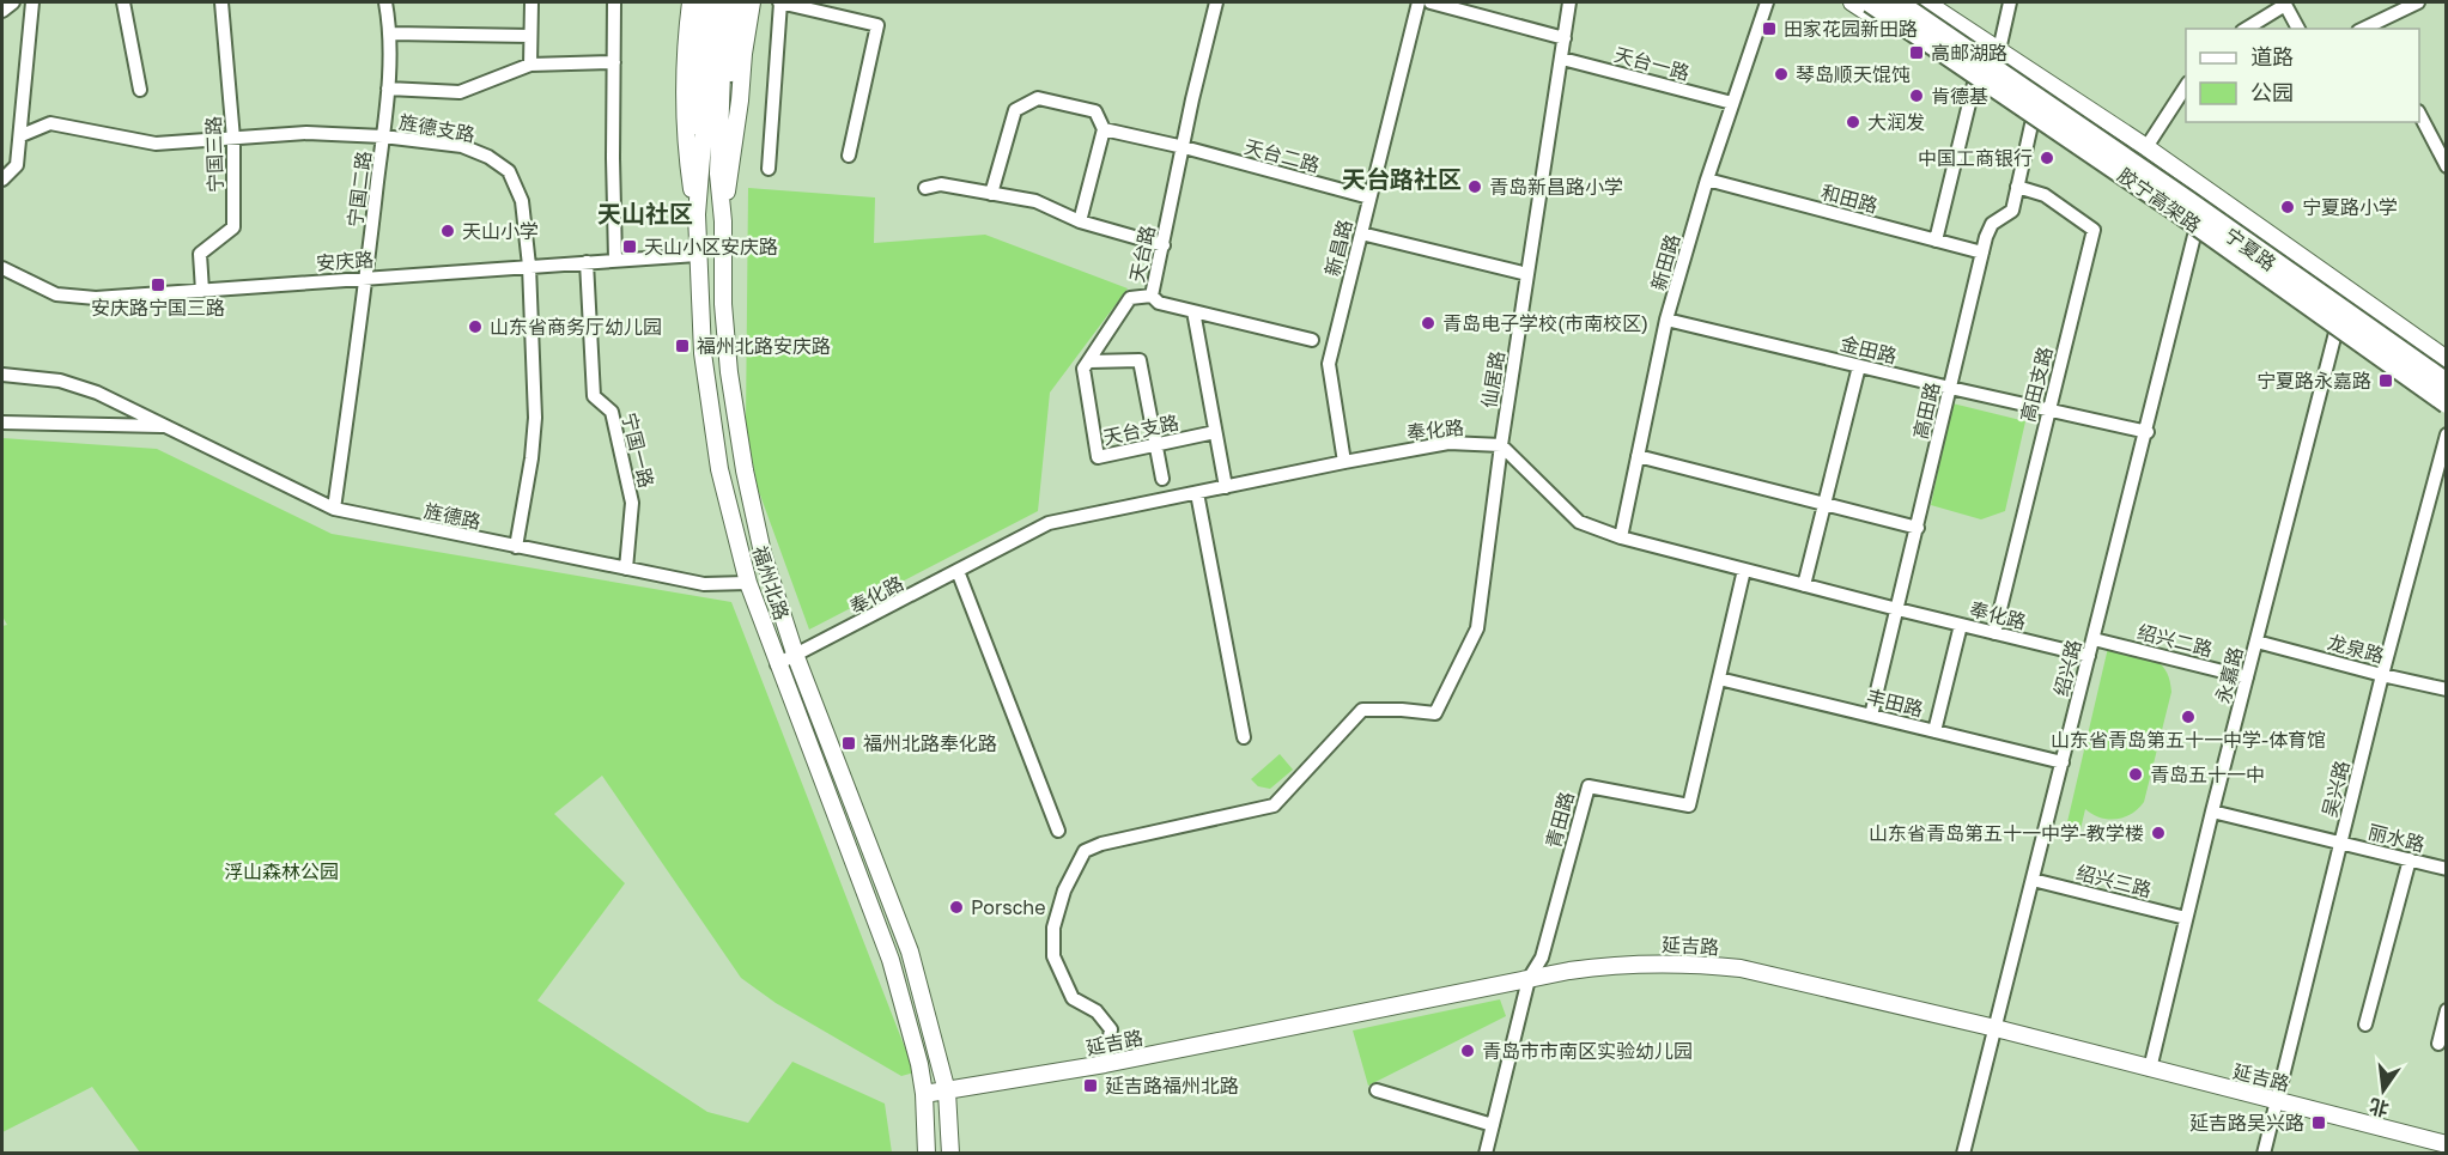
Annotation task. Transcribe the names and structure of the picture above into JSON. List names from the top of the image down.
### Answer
{
  "streets": {
    "highway": ["胶宁高架路"],
    "main road": ["宁夏路", "福州北路", "延吉路"],
    "street": [
      "天台一路",
      "旌德支路",
      "宁国三路",
      "天台二路",
      "宁国二路",
      "和田路",
      "新昌路",
      "天台路",
      "安庆路",
      "新田路",
      "金田路",
      "仙居路",
      "高田支路",
      "高田路",
      "天台支路",
      "奉化路",
      "宁国一路",
      "旌德路",
      "绍兴二路",
      "龙泉路",
      "绍兴路",
      "永嘉路",
      "丰田路",
      "吴兴路",
      "青田路",
      "丽水路",
      "绍兴三路"
    ]
  },
  "crossings": [
    ["天台一路", "新田路"],
    ["天台一路", "仙居路"],
    ["旌德支路", "宁国三路"],
    ["旌德支路", "宁国二路"],
    ["旌德支路", "安庆路"],
    ["旌德支路", "旌德路"],
    ["宁国三路", "安庆路"],
    ["天台二路", "新昌路"],
    ["天台二路", "天台路"],
    ["宁国二路", "安庆路"],
    ["宁国二路", "旌德路"],
    ["和田路", "新田路"],
    ["和田路", "高田路"],
    ["新昌路", "奉化路"],
    ["宁夏路", "高田路"],
    ["宁夏路", "绍兴路"],
    ["宁夏路", "永嘉路"],
    ["安庆路", "宁国一路"],
    ["安庆路", "福州北路"],
    ["新田路", "金田路"],
    ["新田路", "奉化路"],
    ["金田路", "高田支路"],
    ["金田路", "高田路"],
    ["金田路", "绍兴路"],
    ["仙居路", "奉化路"],
    ["仙居路", "延吉路"],
    ["高田支路", "高田路"],
    ["高田支路", "奉化路"],
    ["高田路", "奉化路"],
    ["高田路", "丰田路"],
    ["奉化路", "福州北路"],
    ["奉化路", "绍兴路"],
    ["奉化路", "青田路"],
    ["宁国一路", "旌德路"],
    ["旌德路", "福州北路"],
    ["福州北路", "延吉路"],
    ["绍兴二路", "绍兴路"],
    ["绍兴二路", "永嘉路"],
    ["龙泉路", "永嘉路"],
    ["龙泉路", "吴兴路"],
    ["绍兴路", "丰田路"],
    ["绍兴路", "绍兴三路"],
    ["绍兴路", "延吉路"],
    ["永嘉路", "丽水路"],
    ["永嘉路", "绍兴三路"],
    ["永嘉路", "延吉路"],
    ["丰田路", "青田路"],
    ["吴兴路", "丽水路"],
    ["吴兴路", "延吉路"],
    ["青田路", "延吉路"]
  ],
  "districts": ["天台路社区", "天山社区"],
  "parks": ["浮山森林公园"],
  "places": {
    "transit": [
      "田家花园新田路",
      "高邮湖路",
      "天山小区安庆路",
      "安庆路宁国三路",
      "福州北路安庆路",
      "宁夏路永嘉路",
      "福州北路奉化路",
      "延吉路福州北路",
      "延吉路吴兴路"
    ],
    "other": [
      "琴岛顺天馄饨",
      "肯德基",
      "大润发",
      "中国工商银行",
      "青岛新昌路小学",
      "宁夏路小学",
      "天山小学",
      "青岛电子学校(市南校区)",
      "山东省商务厅幼儿园",
      "山东省青岛第五十一中学-体育馆",
      "青岛五十一中",
      "山东省青岛第五十一中学-教学楼",
      "Porsche",
      "青岛市市南区实验幼儿园"
    ]
  },
  "legend": ["道路", "公园"],
  "north": "bottom"
}
